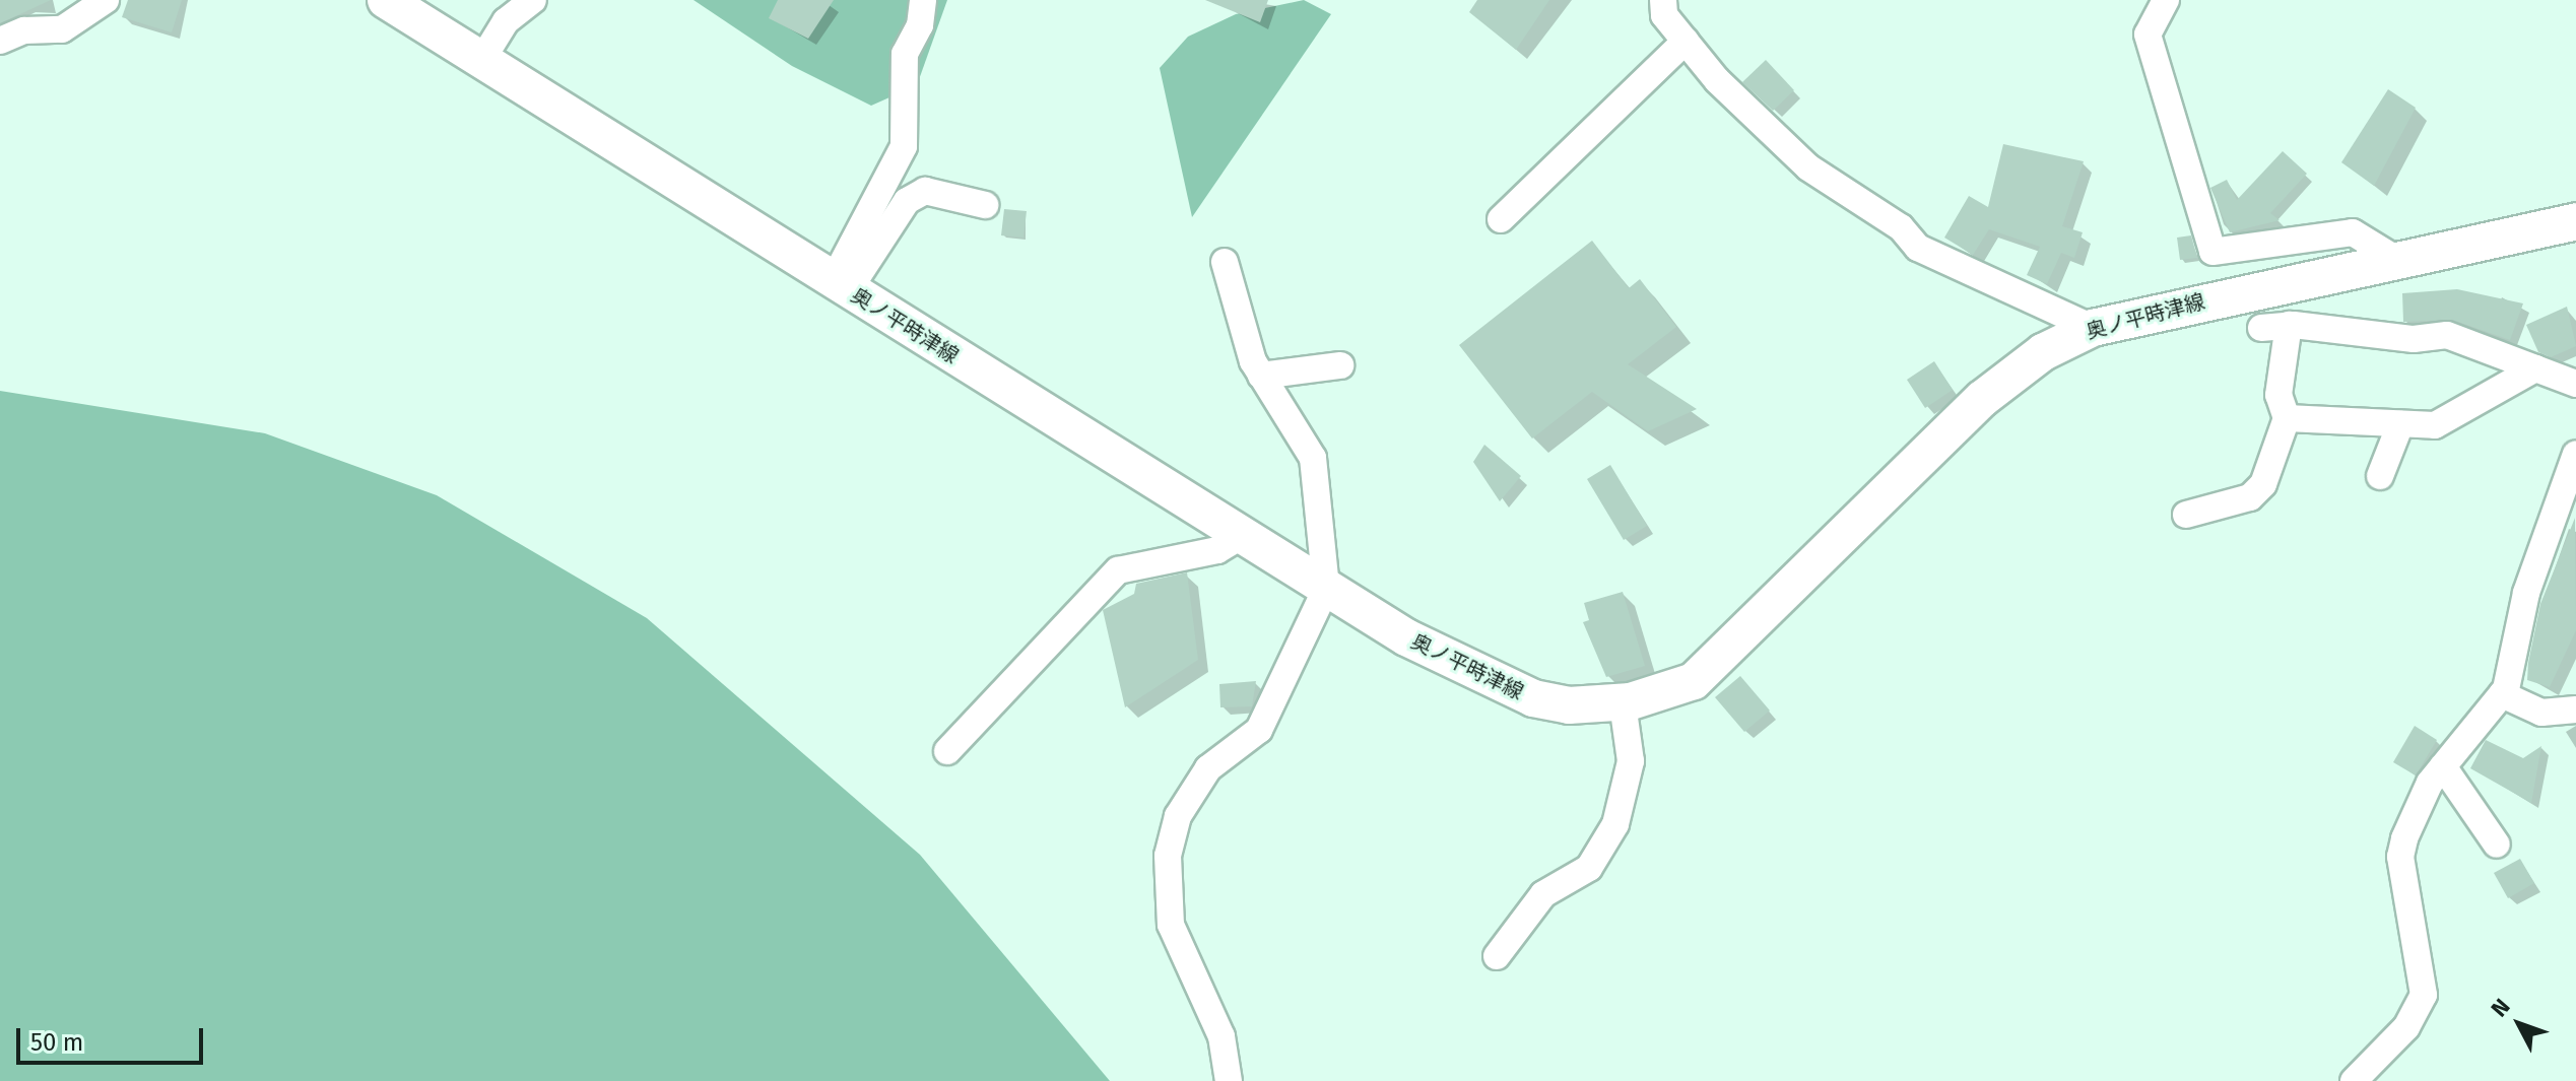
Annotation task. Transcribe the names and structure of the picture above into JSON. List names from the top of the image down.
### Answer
{
  "streets": {
    "main road": ["奥ノ平時津線"]
  },
  "scale_bar": "50 m",
  "north": "top left"
}
